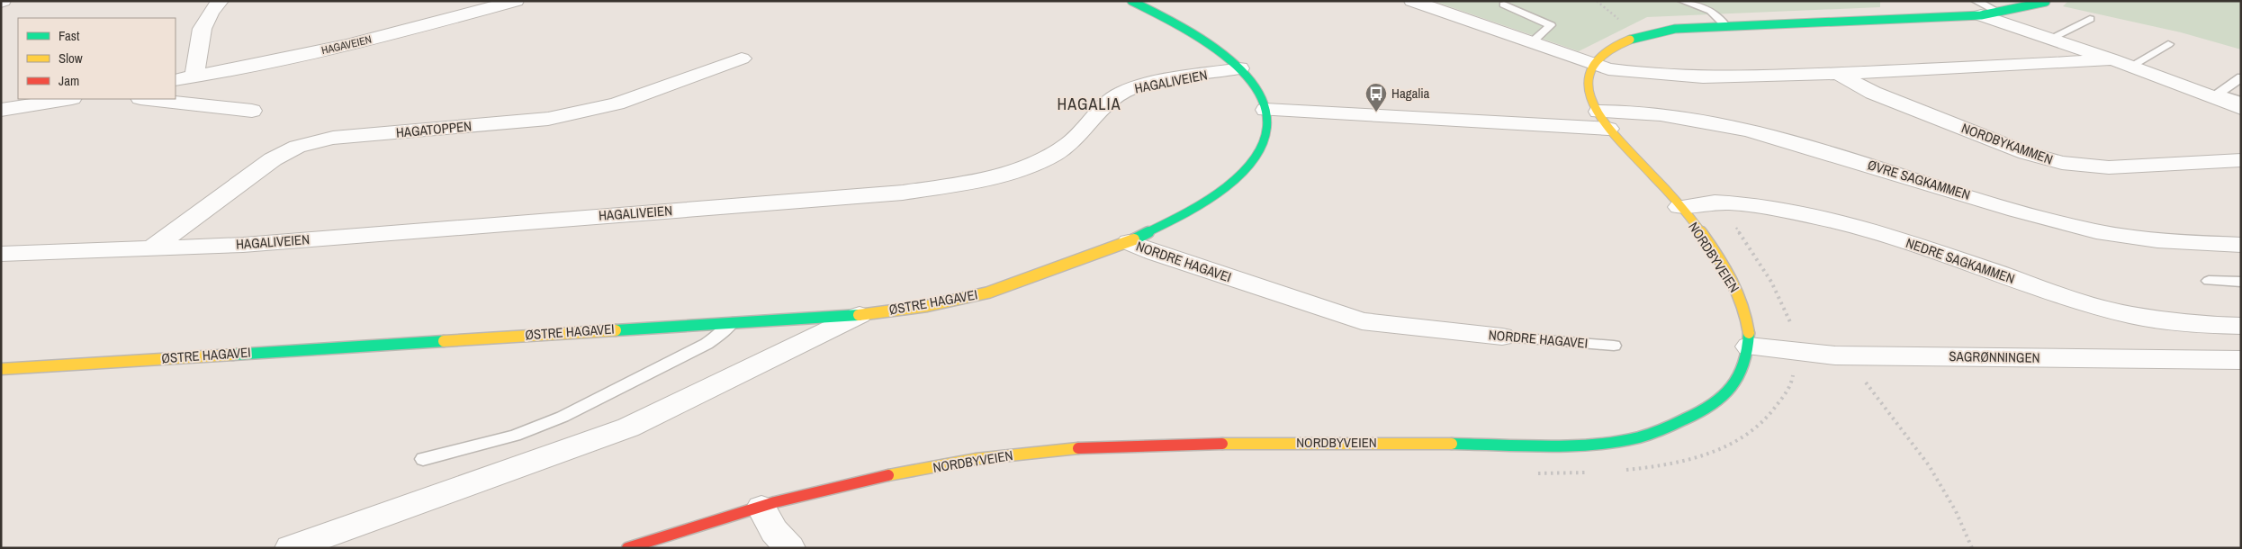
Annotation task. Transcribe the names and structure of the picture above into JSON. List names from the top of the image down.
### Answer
{
  "streets": {
    "street": [
      "HAGAVEIEN",
      "HAGALIVEIEN",
      "HAGATOPPEN",
      "NORDBYKAMMEN",
      "ØVRE SAGKAMMEN",
      "NORDBYVEIEN",
      "NEDRE SAGKAMMEN",
      "NORDRE HAGAVEI",
      "ØSTRE HAGAVEI",
      "SAGRØNNINGEN"
    ]
  },
  "crossings": [
    ["HAGALIVEIEN", "HAGATOPPEN"],
    ["HAGALIVEIEN", "NORDRE HAGAVEI"],
    ["NORDBYKAMMEN", "NORDBYVEIEN"],
    ["ØVRE SAGKAMMEN", "NORDBYVEIEN"],
    ["NORDBYVEIEN", "NEDRE SAGKAMMEN"],
    ["NORDBYVEIEN", "SAGRØNNINGEN"],
    ["NORDRE HAGAVEI", "ØSTRE HAGAVEI"]
  ],
  "districts": ["HAGALIA"],
  "places": {
    "bus stop": ["Hagalia"]
  },
  "legend": ["Fast", "Slow", "Jam"]
}
